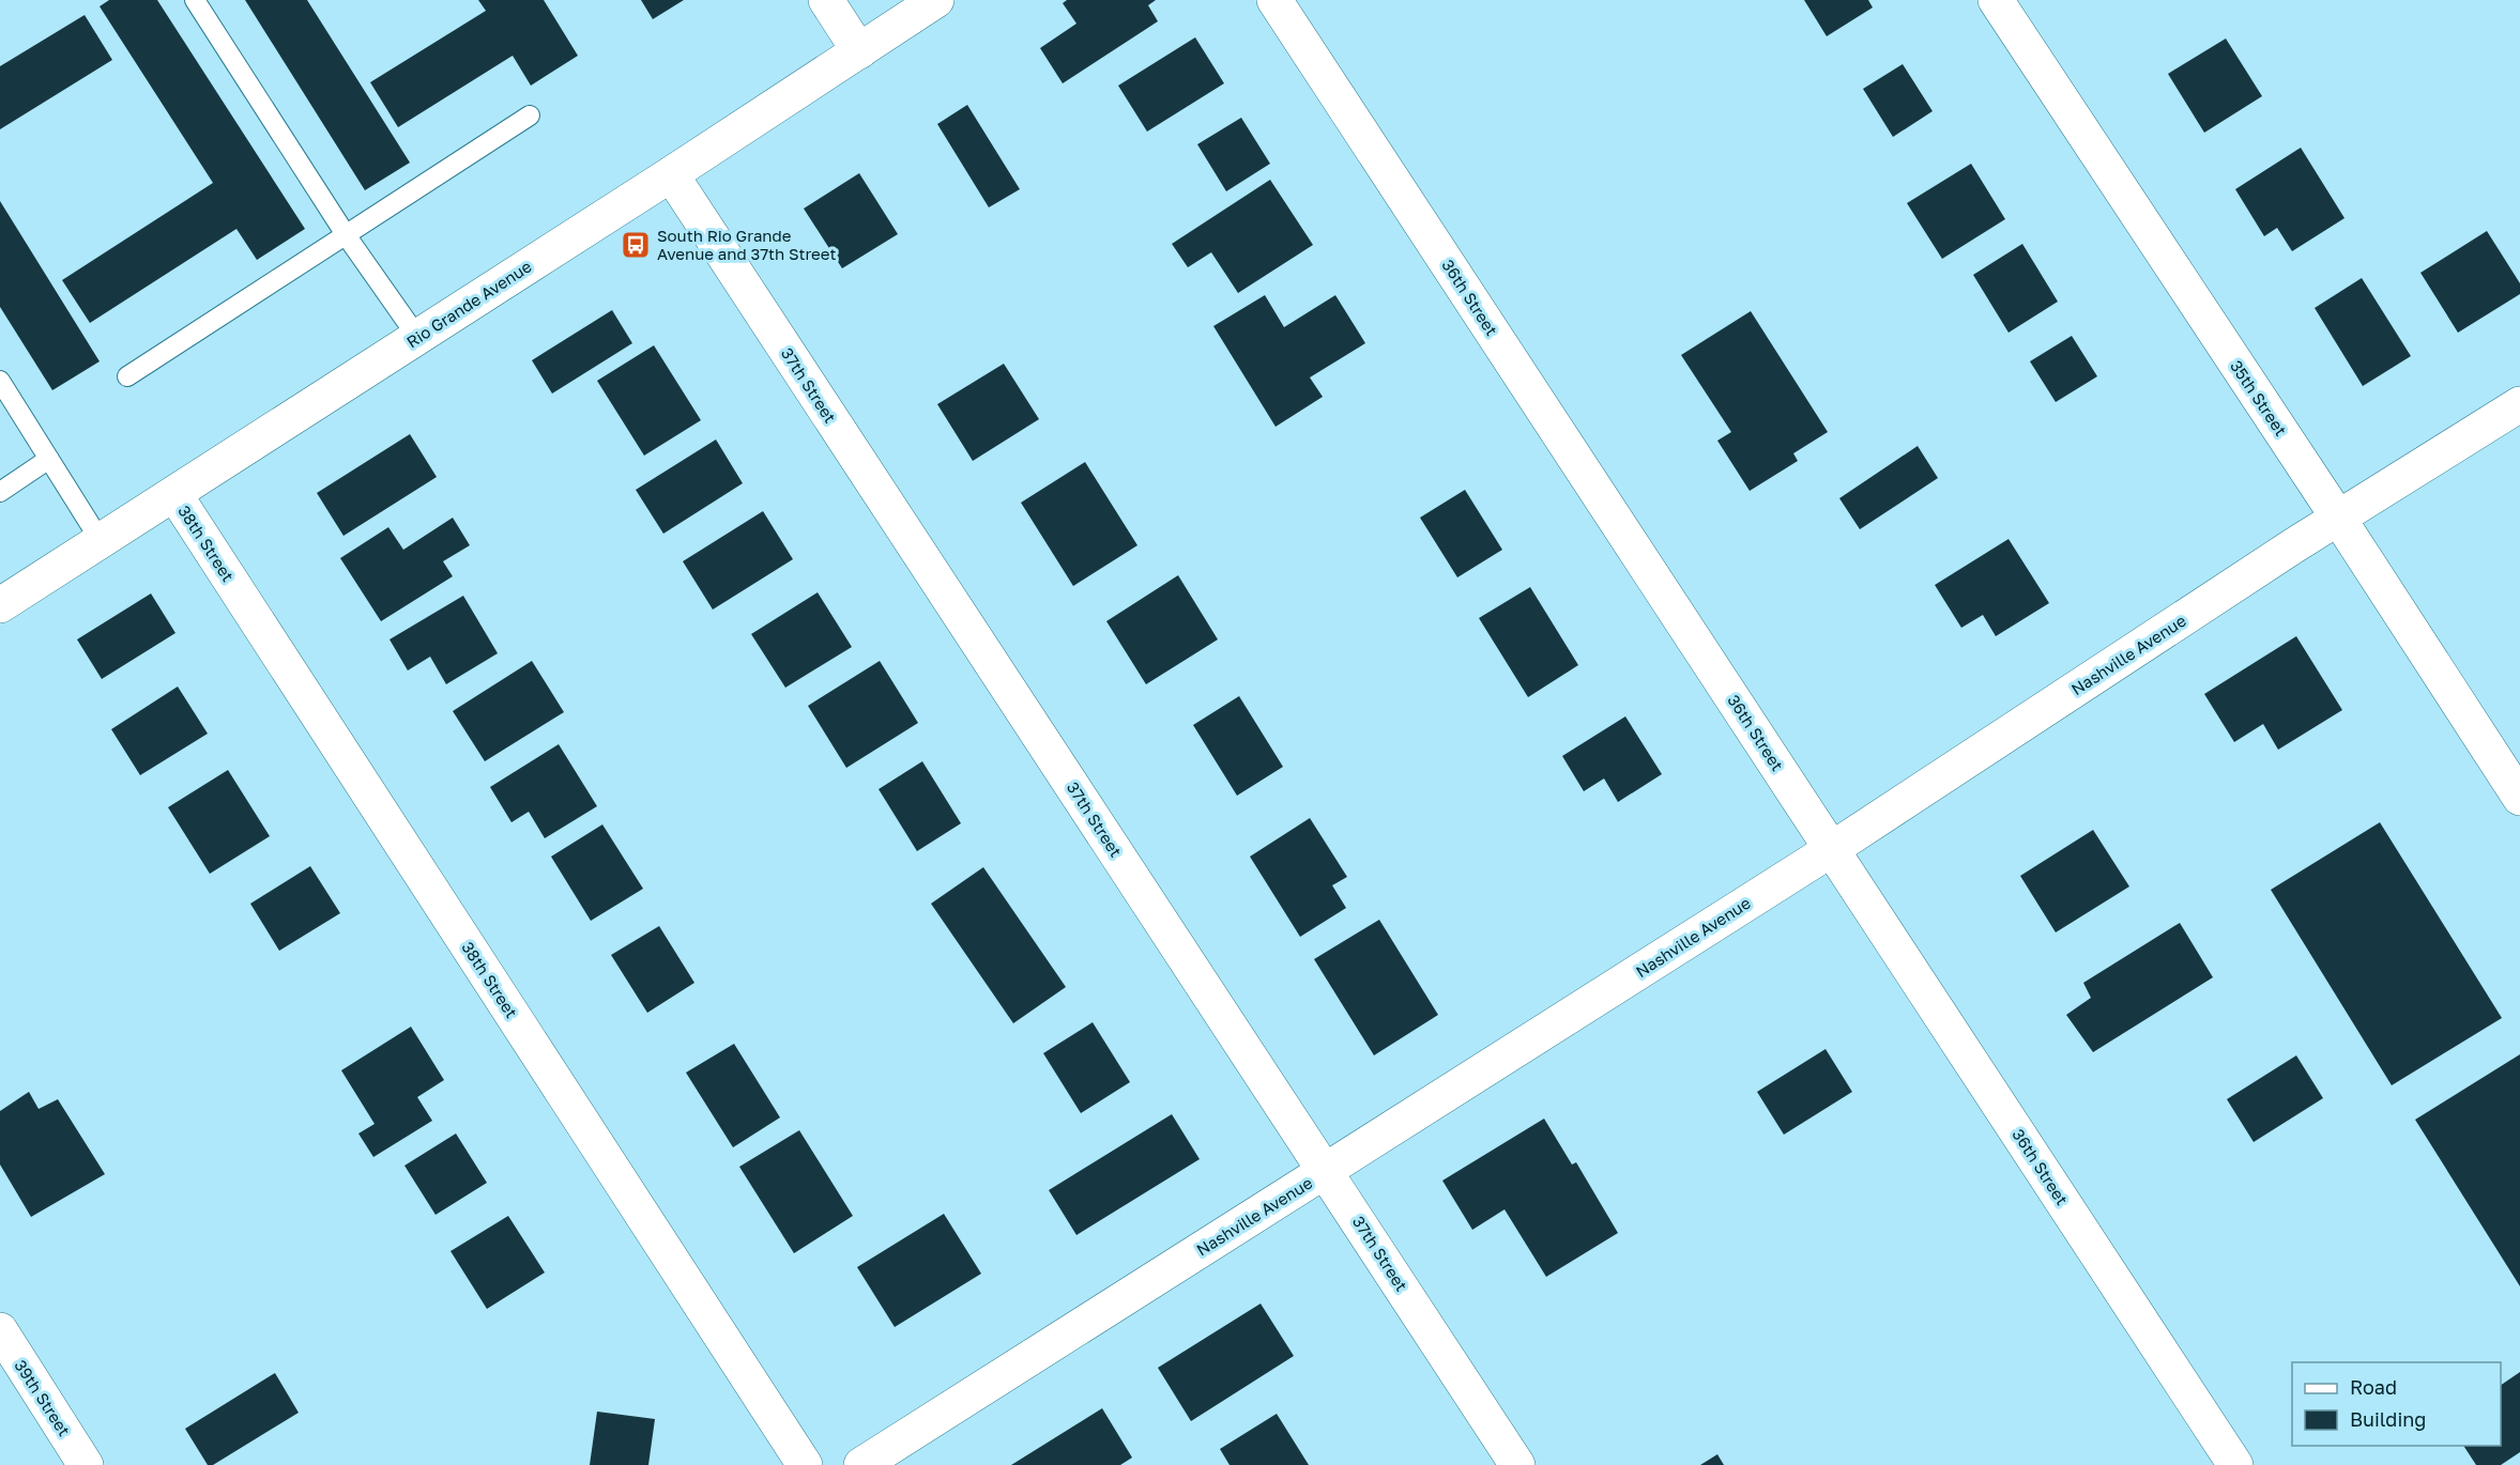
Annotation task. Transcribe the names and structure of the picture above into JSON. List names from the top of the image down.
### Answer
{
  "streets": {
    "street": [
      "36th Street",
      "Rio Grande Avenue",
      "37th Street",
      "35th Street",
      "38th Street",
      "Nashville Avenue",
      "39th Street"
    ]
  },
  "crossings": [
    ["36th Street", "Nashville Avenue"],
    ["Rio Grande Avenue", "37th Street"],
    ["Rio Grande Avenue", "38th Street"],
    ["37th Street", "Nashville Avenue"],
    ["35th Street", "Nashville Avenue"]
  ],
  "places": {
    "bus stop": ["South Rio Grande Avenue and 37th Street"]
  },
  "legend": ["Road", "Building"]
}
